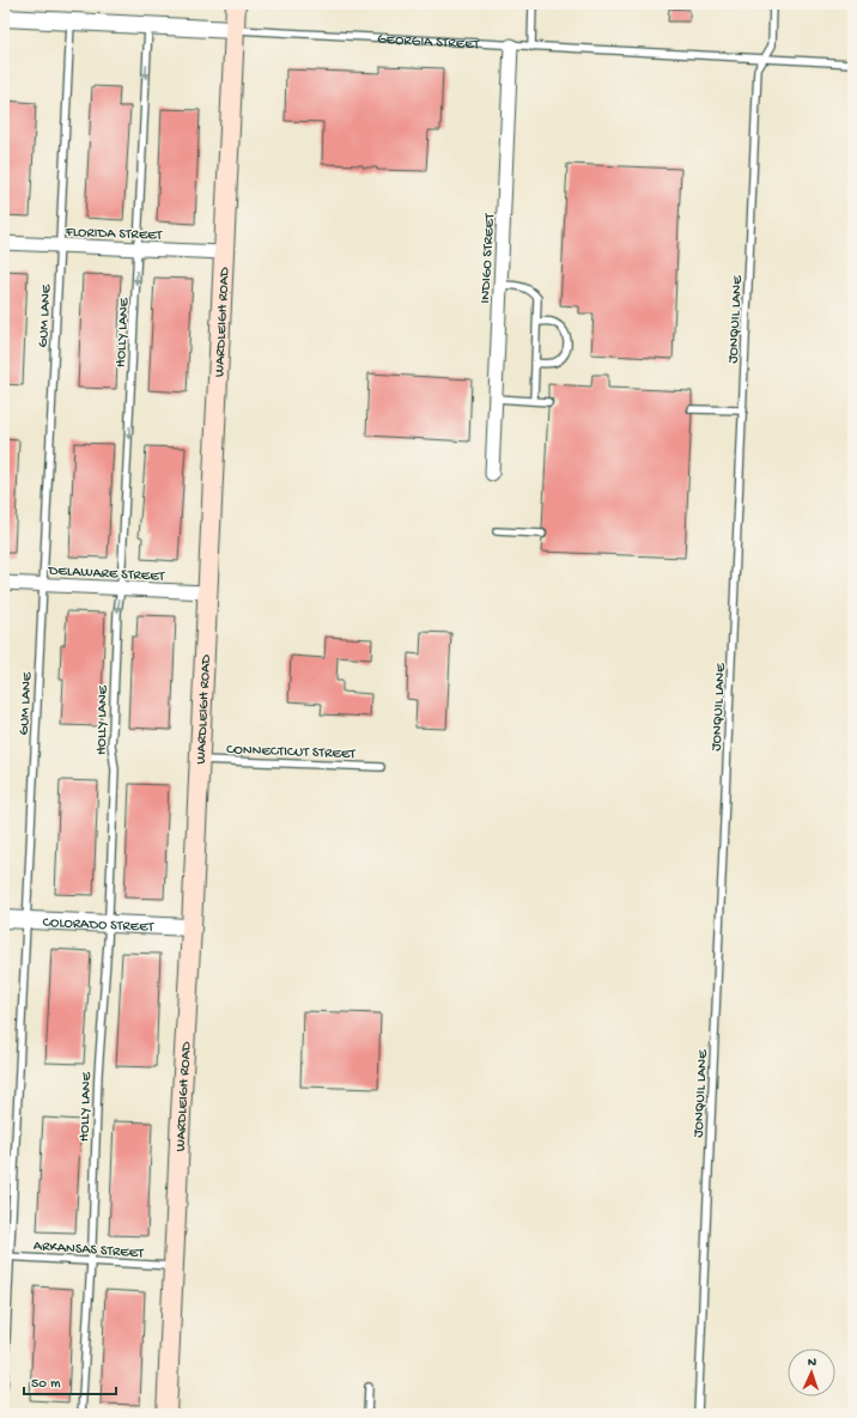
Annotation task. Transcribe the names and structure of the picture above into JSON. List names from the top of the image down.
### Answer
{
  "streets": {
    "main road": ["WARDLEIGH ROAD"],
    "street": [
      "GEORGIA STREET",
      "FLORIDA STREET",
      "INDIGO STREET",
      "DELAWARE STREET",
      "COLORADO STREET"
    ],
    "lane": [
      "GUM LANE",
      "JONQUIL LANE",
      "HOLLY LANE",
      "CONNECTICUT STREET",
      "ARKANSAS STREET"
    ]
  },
  "crossings": [
    ["GEORGIA STREET", "INDIGO STREET"],
    ["GEORGIA STREET", "GUM LANE"],
    ["GEORGIA STREET", "JONQUIL LANE"],
    ["GEORGIA STREET", "WARDLEIGH ROAD"],
    ["GEORGIA STREET", "HOLLY LANE"],
    ["FLORIDA STREET", "GUM LANE"],
    ["FLORIDA STREET", "WARDLEIGH ROAD"],
    ["FLORIDA STREET", "HOLLY LANE"],
    ["GUM LANE", "DELAWARE STREET"],
    ["GUM LANE", "COLORADO STREET"],
    ["GUM LANE", "ARKANSAS STREET"],
    ["WARDLEIGH ROAD", "DELAWARE STREET"],
    ["WARDLEIGH ROAD", "CONNECTICUT STREET"],
    ["WARDLEIGH ROAD", "COLORADO STREET"],
    ["WARDLEIGH ROAD", "ARKANSAS STREET"],
    ["HOLLY LANE", "DELAWARE STREET"],
    ["HOLLY LANE", "COLORADO STREET"],
    ["HOLLY LANE", "ARKANSAS STREET"]
  ],
  "one_way": ["HOLLY LANE"],
  "scale_bar": "50 m",
  "north": "top"
}
